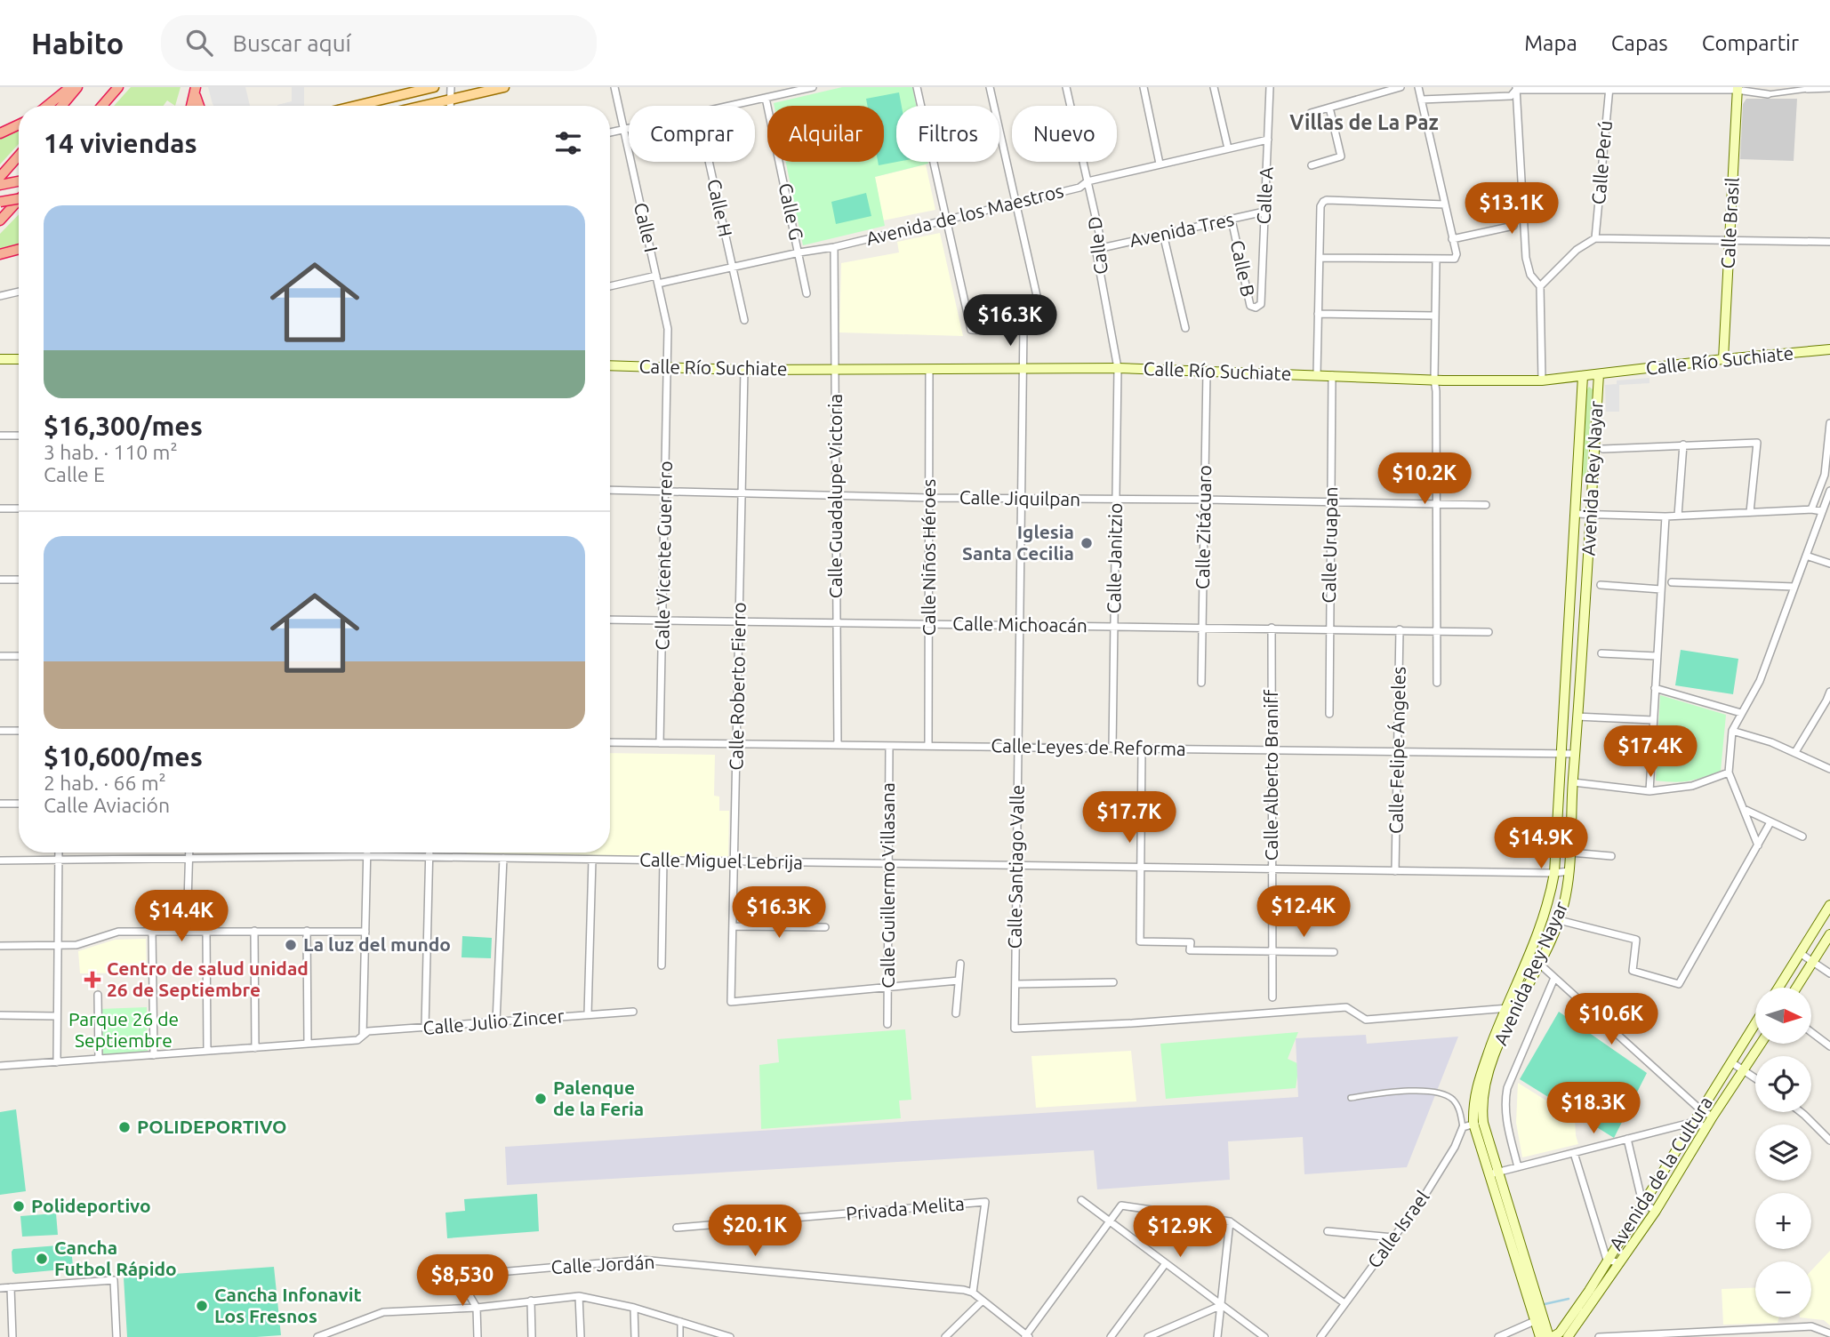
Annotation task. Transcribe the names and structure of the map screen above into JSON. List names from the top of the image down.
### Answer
{
  "streets": {
    "main road": [
      "Calle Brasil",
      "Calle Río Suchiate",
      "Avenida Rey Nayar",
      "Avenida de la Cultura"
    ],
    "street": [
      "Calle Perú",
      "Calle A",
      "Calle H",
      "Calle G",
      "Avenida de los Maestros",
      "Calle I",
      "Avenida Tres",
      "Calle D",
      "Calle B",
      "Calle Guadalupe Victoria",
      "Calle Jiquilpan",
      "Calle Zitácuaro",
      "Calle Uruapan",
      "Calle Vicente Guerrero",
      "Calle Niños Héroes",
      "Calle Janitzio",
      "Calle Michoacán",
      "Calle Roberto Fierro",
      "Calle Leyes de Reforma",
      "Calle Felipe Ángeles",
      "Calle Alberto Braniff",
      "Calle Miguel Lebrija",
      "Calle Santiago Valle",
      "Calle Guillermo Villasana",
      "Calle Julio Zincer",
      "Privada Melita",
      "Calle Israel",
      "Calle Jordán"
    ]
  },
  "crossings": [
    ["Calle A", "Avenida de los Maestros"],
    ["Calle A", "Avenida Tres"],
    ["Calle A", "Calle B"],
    ["Calle H", "Avenida de los Maestros"],
    ["Calle G", "Avenida de los Maestros"],
    ["Avenida de los Maestros", "Calle I"],
    ["Avenida de los Maestros", "Calle D"],
    ["Avenida de los Maestros", "Calle Guadalupe Victoria"],
    ["Calle Brasil", "Calle Río Suchiate"],
    ["Calle I", "Calle Río Suchiate"],
    ["Calle I", "Calle Vicente Guerrero"],
    ["Avenida Tres", "Calle D"],
    ["Avenida Tres", "Calle B"],
    ["Calle D", "Calle Río Suchiate"],
    ["Calle D", "Calle Janitzio"],
    ["Calle Río Suchiate", "Avenida Rey Nayar"],
    ["Calle Río Suchiate", "Calle Guadalupe Victoria"],
    ["Calle Río Suchiate", "Calle Zitácuaro"],
    ["Calle Río Suchiate", "Calle Uruapan"],
    ["Calle Río Suchiate", "Calle Vicente Guerrero"],
    ["Calle Río Suchiate", "Calle Niños Héroes"],
    ["Calle Río Suchiate", "Calle Janitzio"],
    ["Calle Río Suchiate", "Calle Roberto Fierro"],
    ["Calle Río Suchiate", "Calle Santiago Valle"],
    ["Avenida Rey Nayar", "Calle Leyes de Reforma"],
    ["Avenida Rey Nayar", "Calle Miguel Lebrija"],
    ["Avenida Rey Nayar", "Calle Santiago Valle"],
    ["Avenida Rey Nayar", "Avenida de la Cultura"],
    ["Calle Guadalupe Victoria", "Calle Jiquilpan"],
    ["Calle Guadalupe Victoria", "Calle Michoacán"],
    ["Calle Guadalupe Victoria", "Calle Leyes de Reforma"],
    ["Calle Jiquilpan", "Calle Zitácuaro"],
    ["Calle Jiquilpan", "Calle Uruapan"],
    ["Calle Jiquilpan", "Calle Vicente Guerrero"],
    ["Calle Jiquilpan", "Calle Niños Héroes"],
    ["Calle Jiquilpan", "Calle Janitzio"],
    ["Calle Jiquilpan", "Calle Roberto Fierro"],
    ["Calle Jiquilpan", "Calle Santiago Valle"],
    ["Calle Zitácuaro", "Calle Michoacán"],
    ["Calle Uruapan", "Calle Michoacán"],
    ["Calle Vicente Guerrero", "Calle Michoacán"],
    ["Calle Vicente Guerrero", "Calle Leyes de Reforma"],
    ["Calle Niños Héroes", "Calle Michoacán"],
    ["Calle Niños Héroes", "Calle Leyes de Reforma"],
    ["Calle Janitzio", "Calle Michoacán"],
    ["Calle Janitzio", "Calle Leyes de Reforma"],
    ["Calle Michoacán", "Calle Roberto Fierro"],
    ["Calle Michoacán", "Calle Felipe Ángeles"],
    ["Calle Michoacán", "Calle Alberto Braniff"],
    ["Calle Michoacán", "Calle Santiago Valle"],
    ["Calle Roberto Fierro", "Calle Leyes de Reforma"],
    ["Calle Roberto Fierro", "Calle Miguel Lebrija"],
    ["Calle Roberto Fierro", "Calle Guillermo Villasana"],
    ["Calle Leyes de Reforma", "Calle Felipe Ángeles"],
    ["Calle Leyes de Reforma", "Calle Alberto Braniff"],
    ["Calle Leyes de Reforma", "Calle Santiago Valle"],
    ["Calle Leyes de Reforma", "Calle Guillermo Villasana"],
    ["Calle Felipe Ángeles", "Calle Miguel Lebrija"],
    ["Calle Alberto Braniff", "Calle Miguel Lebrija"],
    ["Calle Miguel Lebrija", "Calle Santiago Valle"],
    ["Calle Miguel Lebrija", "Calle Guillermo Villasana"],
    ["Privada Melita", "Calle Jordán"]
  ],
  "districts": ["Villas de La Paz"],
  "parks": ["Parque 26 de Septiembre"],
  "places": {
    "other": [
      "Iglesia Santa Cecilia",
      "La luz del mundo",
      "Palenque de la Feria",
      "POLIDEPORTIVO",
      "Polideportivo",
      "Cancha Futbol Rápido",
      "Cancha Infonavit Los Fresnos"
    ],
    "health": ["Centro de salud unidad 26 de Septiembre"]
  },
  "north": "right",
  "page": {
    "header": "Habito",
    "search": "Buscar aquí",
    "nav": ["Mapa", "Capas", "Compartir"],
    "chip": [
      "Comprar",
      "Alquilar",
      "Filtros",
      "Nuevo"
    ],
    "heading": "14 viviendas",
    "list": [
      {
        "name": "$16,300/mes",
        "note": "3 hab. · 110 m² · Calle E"
      },
      {
        "name": "$10,600/mes",
        "note": "2 hab. · 66 m² · Calle Aviación"
      }
    ],
    "price": [
      "$13.1K",
      "$16.3K",
      "$10.2K",
      "$17.4K",
      "$17.7K",
      "$14.9K",
      "$12.4K",
      "$16.3K",
      "$14.4K",
      "$10.6K",
      "$18.3K",
      "$20.1K",
      "$12.9K",
      "$8,530"
    ],
    "map_buttons": ["+", "−"]
  }
}
